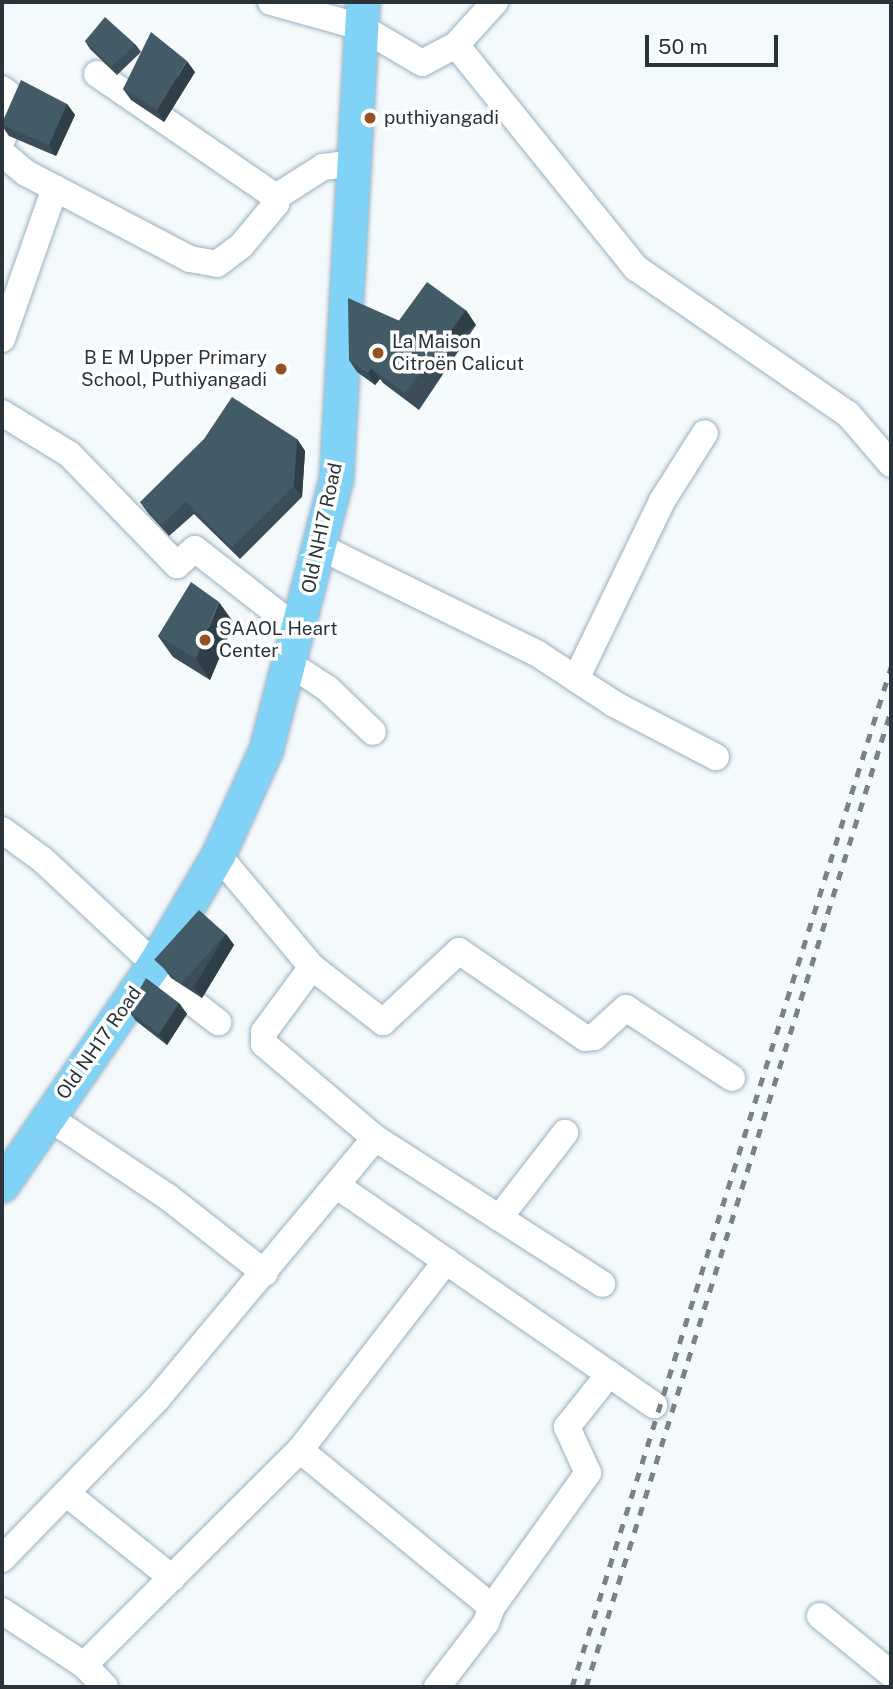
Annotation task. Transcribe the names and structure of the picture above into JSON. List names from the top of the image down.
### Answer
{
  "streets": {
    "main road": ["Old NH17 Road"]
  },
  "places": [
    "puthiyangadi",
    "La Maison Citroën Calicut",
    "B E M Upper Primary School, Puthiyangadi",
    "SAAOL Heart Center"
  ],
  "scale_bar": "50 m"
}
